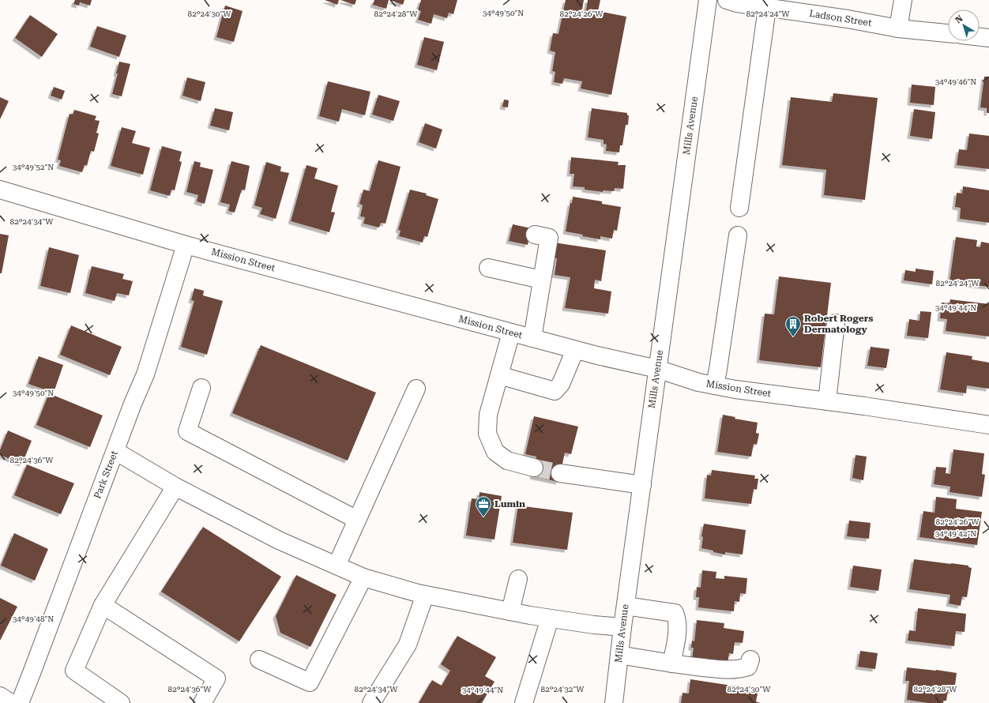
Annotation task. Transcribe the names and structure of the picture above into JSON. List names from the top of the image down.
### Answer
{
  "streets": {
    "street": [
      "Ladson Street",
      "Mills Avenue",
      "Mission Street",
      "Park Street"
    ]
  },
  "crossings": [
    ["Mills Avenue", "Mission Street"],
    ["Mission Street", "Park Street"]
  ],
  "places": {
    "building": ["Robert Rogers Dermatology"],
    "office": ["Lumin"]
  },
  "north": "top left",
  "coordinates": [
    "34°49'50\"N",
    "82°24'30\"W",
    "82°24'28\"W",
    "82°24'26\"W",
    "82°24'24\"W",
    "34°49'46\"N",
    "34°49'52\"N",
    "82°24'34\"W",
    "34°49'44\"N",
    "82°24'36\"W",
    "34°49'42\"N",
    "34°49'48\"N",
    "82°24'32\"W"
  ]
}
